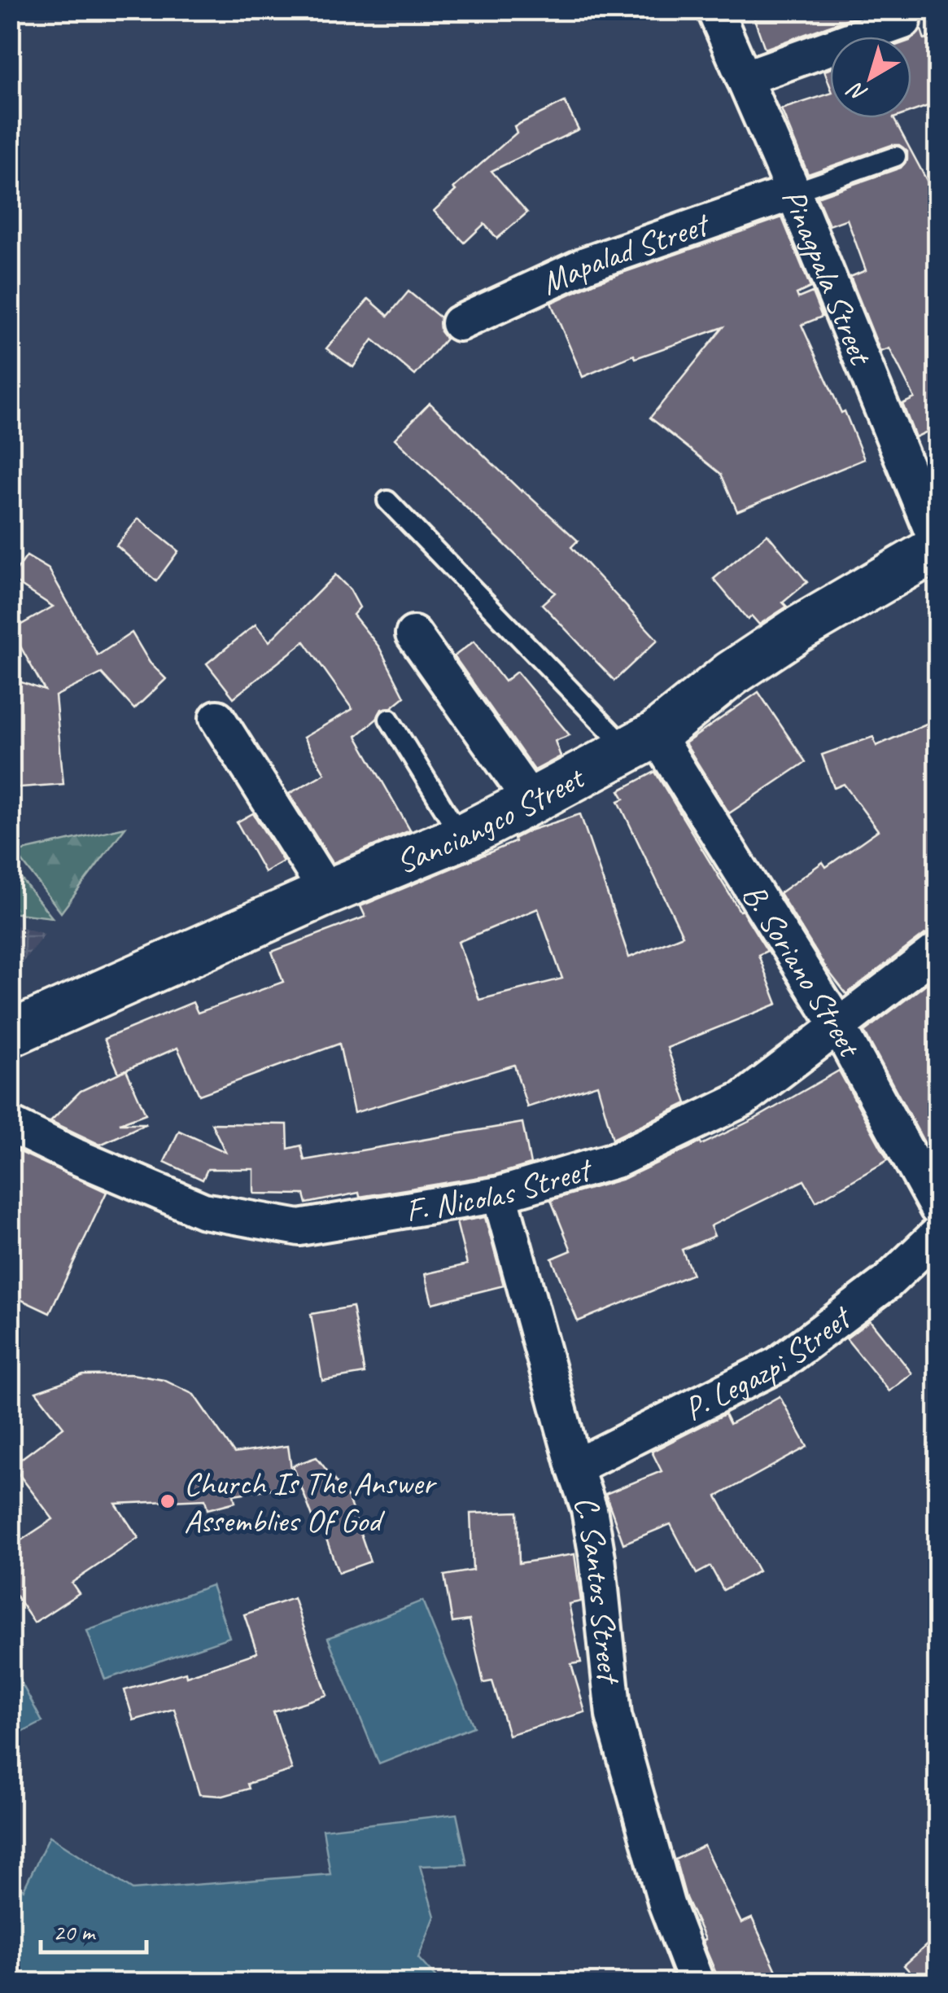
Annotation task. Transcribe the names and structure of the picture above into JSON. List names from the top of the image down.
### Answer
{
  "streets": {
    "main road": ["Sanciangco Street"],
    "street": [
      "Mapalad Street",
      "Pinagpala Street",
      "B. Soriano Street",
      "F. Nicolas Street",
      "P. Legazpi Street",
      "C. Santos Street"
    ]
  },
  "crossings": [
    ["Mapalad Street", "Pinagpala Street"],
    ["Pinagpala Street", "Sanciangco Street"],
    ["Sanciangco Street", "B. Soriano Street"],
    ["B. Soriano Street", "F. Nicolas Street"],
    ["B. Soriano Street", "P. Legazpi Street"],
    ["F. Nicolas Street", "C. Santos Street"],
    ["P. Legazpi Street", "C. Santos Street"]
  ],
  "places": ["Church Is The Answer Assemblies Of God"],
  "scale_bar": "20 m",
  "north": "bottom left"
}
